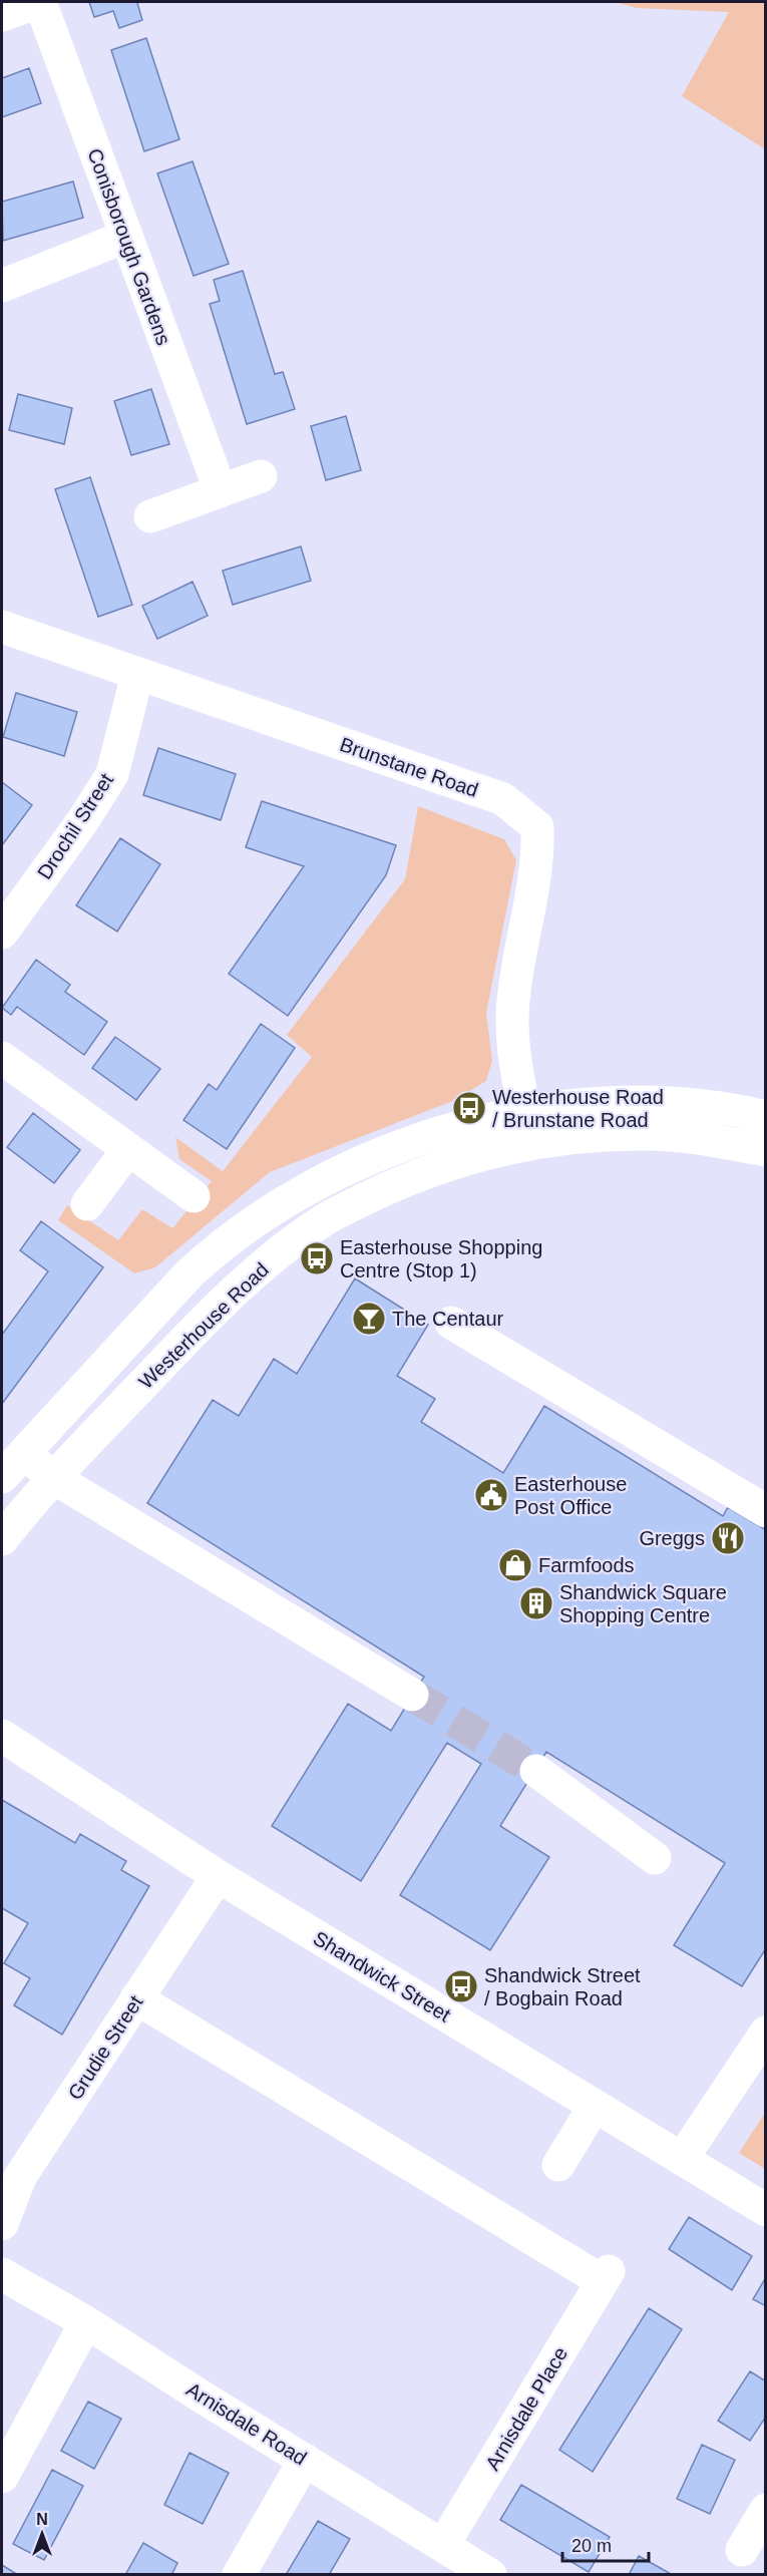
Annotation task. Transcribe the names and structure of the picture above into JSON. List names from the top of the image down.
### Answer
{
  "streets": {
    "street": [
      "Conisborough Gardens",
      "Brunstane Road",
      "Drochil Street",
      "Westerhouse Road",
      "Shandwick Street",
      "Grudie Street",
      "Arnisdale Place",
      "Arnisdale Road"
    ]
  },
  "crossings": [
    ["Brunstane Road", "Drochil Street"],
    ["Brunstane Road", "Westerhouse Road"],
    ["Shandwick Street", "Grudie Street"],
    ["Grudie Street", "Arnisdale Place"],
    ["Arnisdale Place", "Arnisdale Road"]
  ],
  "places": {
    "bus stop": ["Westerhouse Road / Brunstane Road", "Easterhouse Shopping Centre (Stop 1)", "Shandwick Street / Bogbain Road"],
    "bar": ["The Centaur"],
    "public building": ["Easterhouse Post Office"],
    "restaurant": ["Greggs"],
    "shop": ["Farmfoods"],
    "building": ["Shandwick Square Shopping Centre"]
  },
  "scale_bar": "20 m",
  "north": "top"
}
